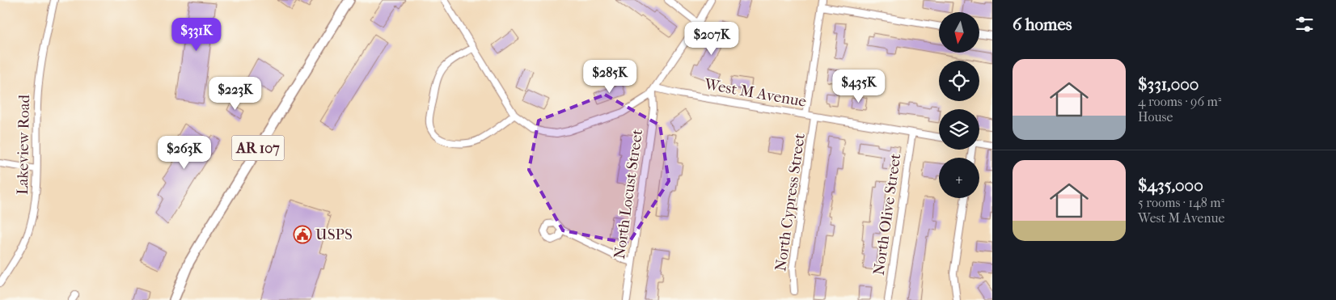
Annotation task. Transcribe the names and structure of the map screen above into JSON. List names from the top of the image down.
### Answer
{
  "streets": {
    "main road": ["AR 107"],
    "street": [
      "West M Avenue",
      "Lakeview Road",
      "North Locust Street",
      "North Cypress Street",
      "North Olive Street"
    ]
  },
  "crossings": [
    ["West M Avenue", "North Locust Street"],
    ["West M Avenue", "North Cypress Street"],
    ["West M Avenue", "North Olive Street"]
  ],
  "places": {
    "public building": ["USPS"]
  },
  "north": "bottom",
  "page": {
    "heading": "6 homes",
    "map_buttons": "+",
    "price": [
      "$331K",
      "$207K",
      "$285K",
      "$435K",
      "$223K",
      "$263K"
    ],
    "list": [
      {
        "name": "$331,000",
        "note": "4 rooms · 96 m² · House"
      },
      {
        "name": "$435,000",
        "note": "5 rooms · 148 m² · West M Avenue"
      }
    ]
  }
}
